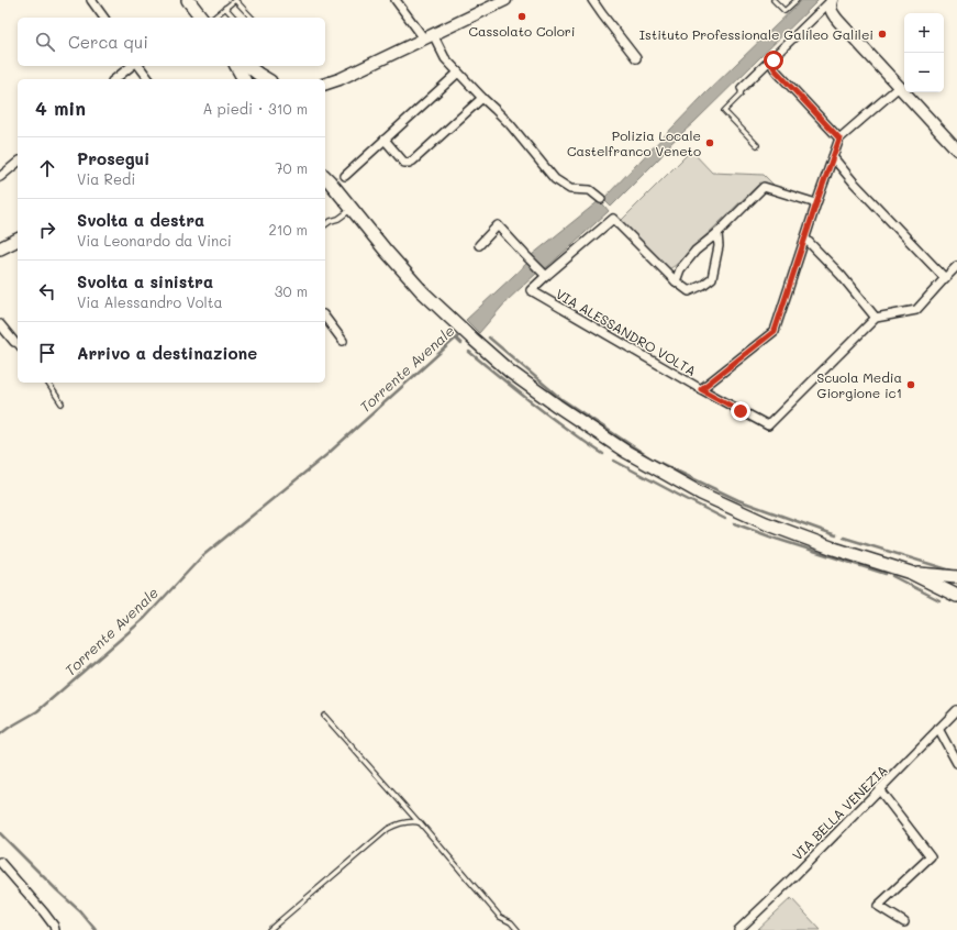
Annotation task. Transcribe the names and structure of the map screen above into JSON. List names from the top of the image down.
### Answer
{
  "streets": {
    "street": ["VIA ALESSANDRO VOLTA", "VIA BELLA VENEZIA"]
  },
  "water": ["Torrente Avenale"],
  "places": [
    "Cassolato Colori",
    "Istituto Professionale Galileo Galilei",
    "Polizia Locale Castelfranco Veneto",
    "Scuola Media Giorgione ic1"
  ],
  "page": {
    "map_buttons": ["+", "−"],
    "search": "Cerca qui",
    "heading": ["4 min", "A piedi · 310 m"],
    "list": [
      ["Prosegui", "Via Redi", "70 m"],
      ["Svolta a destra", "Via Leonardo da Vinci", "210 m"],
      ["Svolta a sinistra", "Via Alessandro Volta", "30 m"],
      "Arrivo a destinazione"
    ]
  }
}
